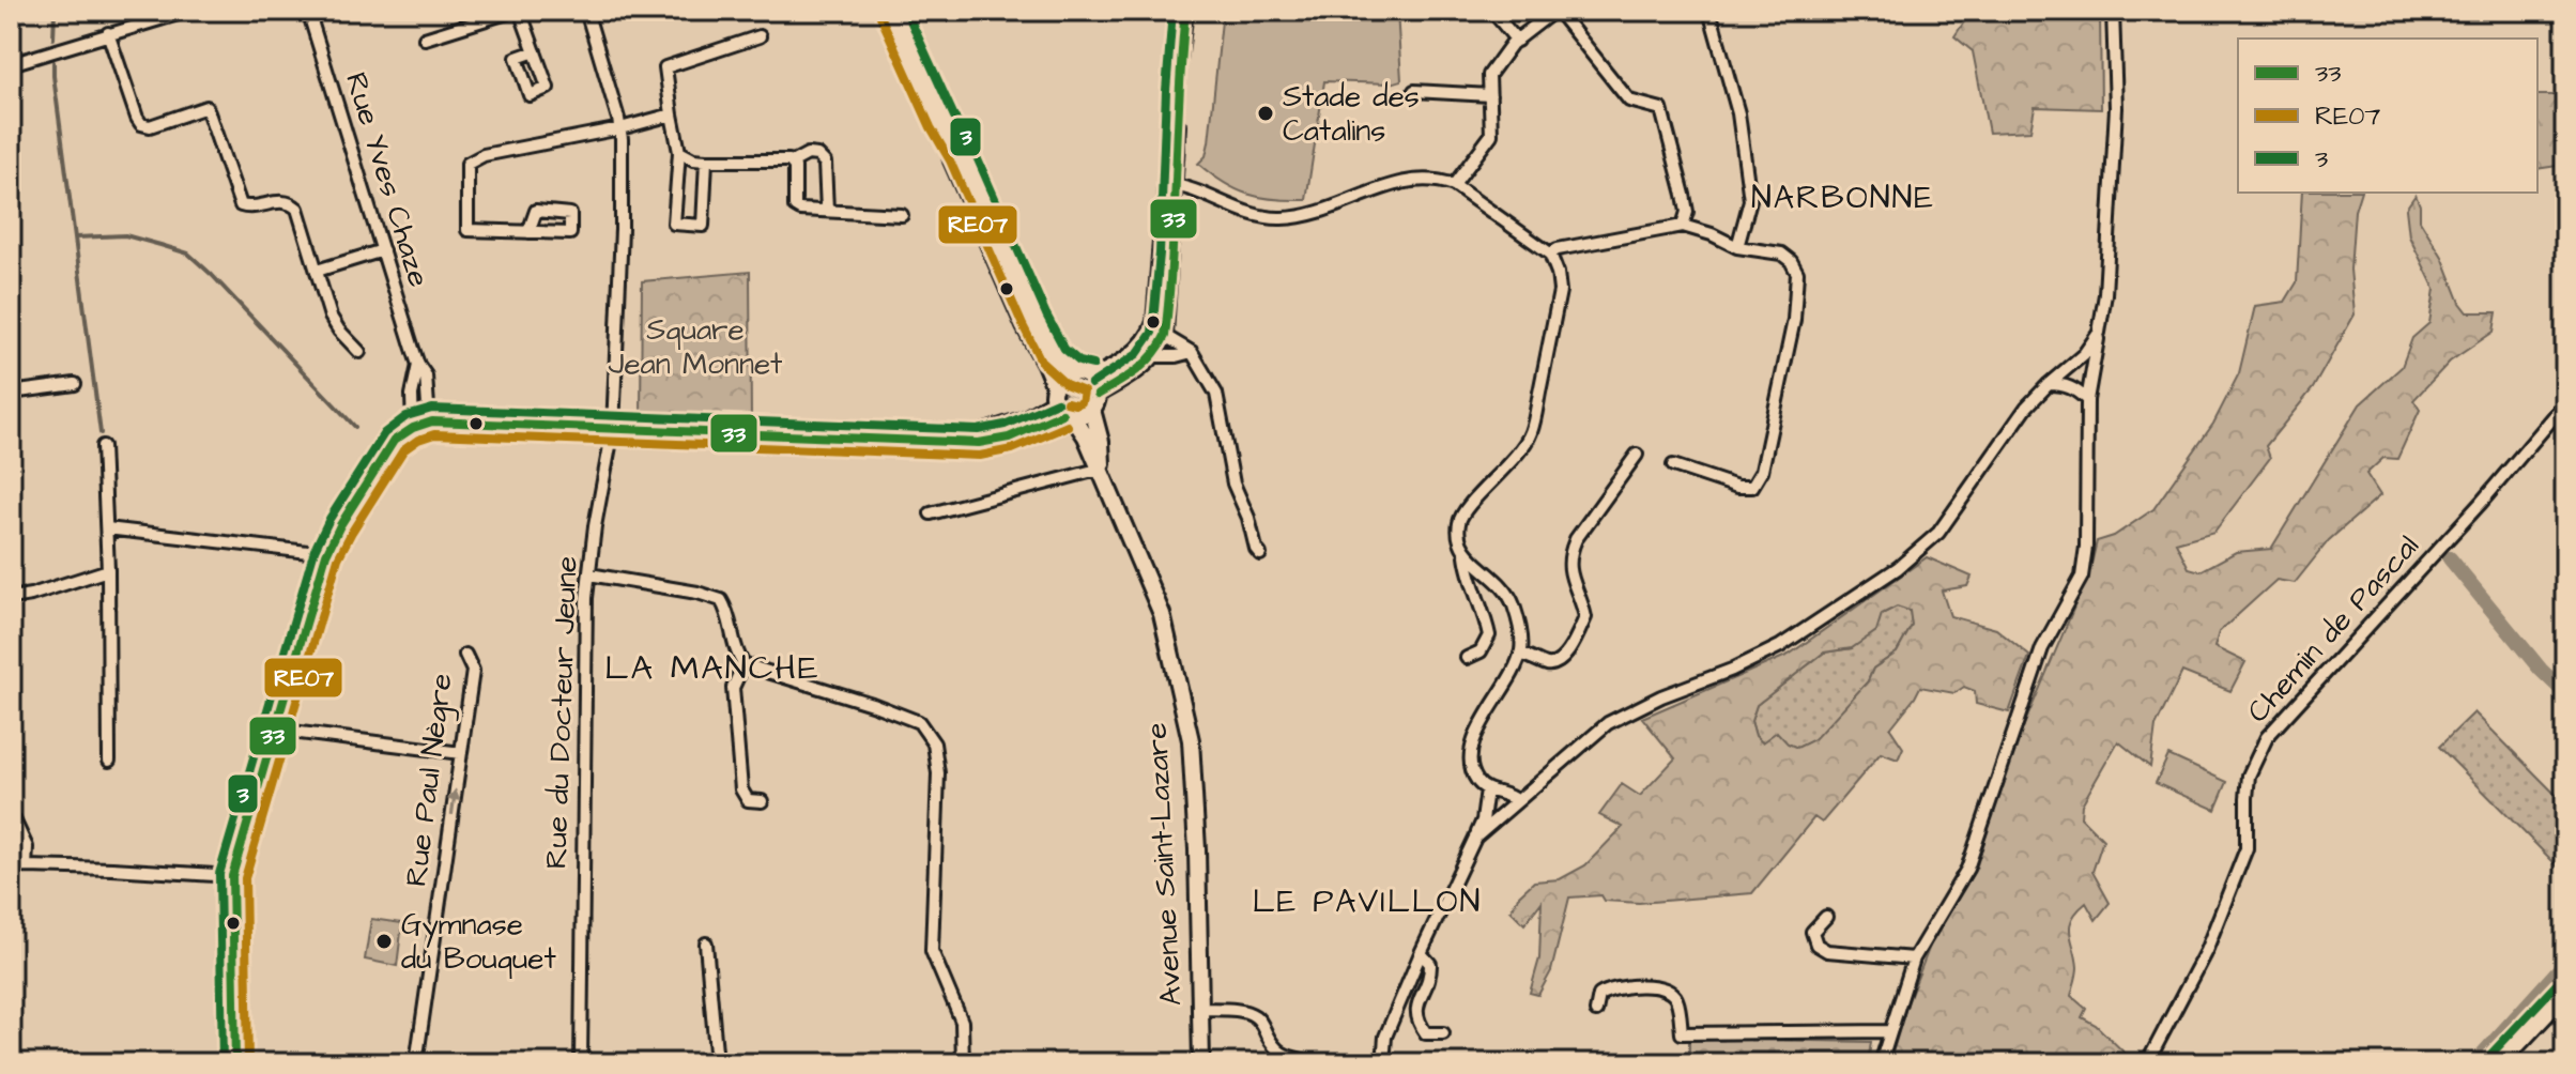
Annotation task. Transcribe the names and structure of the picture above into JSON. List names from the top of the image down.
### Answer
{
  "streets": {
    "main road": ["Avenue Saint-Lazare"],
    "street": [
      "Rue Yves Chaze",
      "Chemin de Pascal",
      "Rue du Docteur Jeune",
      "Rue Paul Nègre"
    ]
  },
  "one_way": ["Rue Paul Nègre"],
  "districts": ["NARBONNE", "LA MANCHE", "LE PAVILLON"],
  "parks": ["Square Jean Monnet"],
  "places": ["Stade des Catalins", "Gymnase du Bouquet"],
  "lines": ["transit line 33", "transit line 3", "transit line RE07"],
  "legend": ["33", "RE07", "3"]
}
